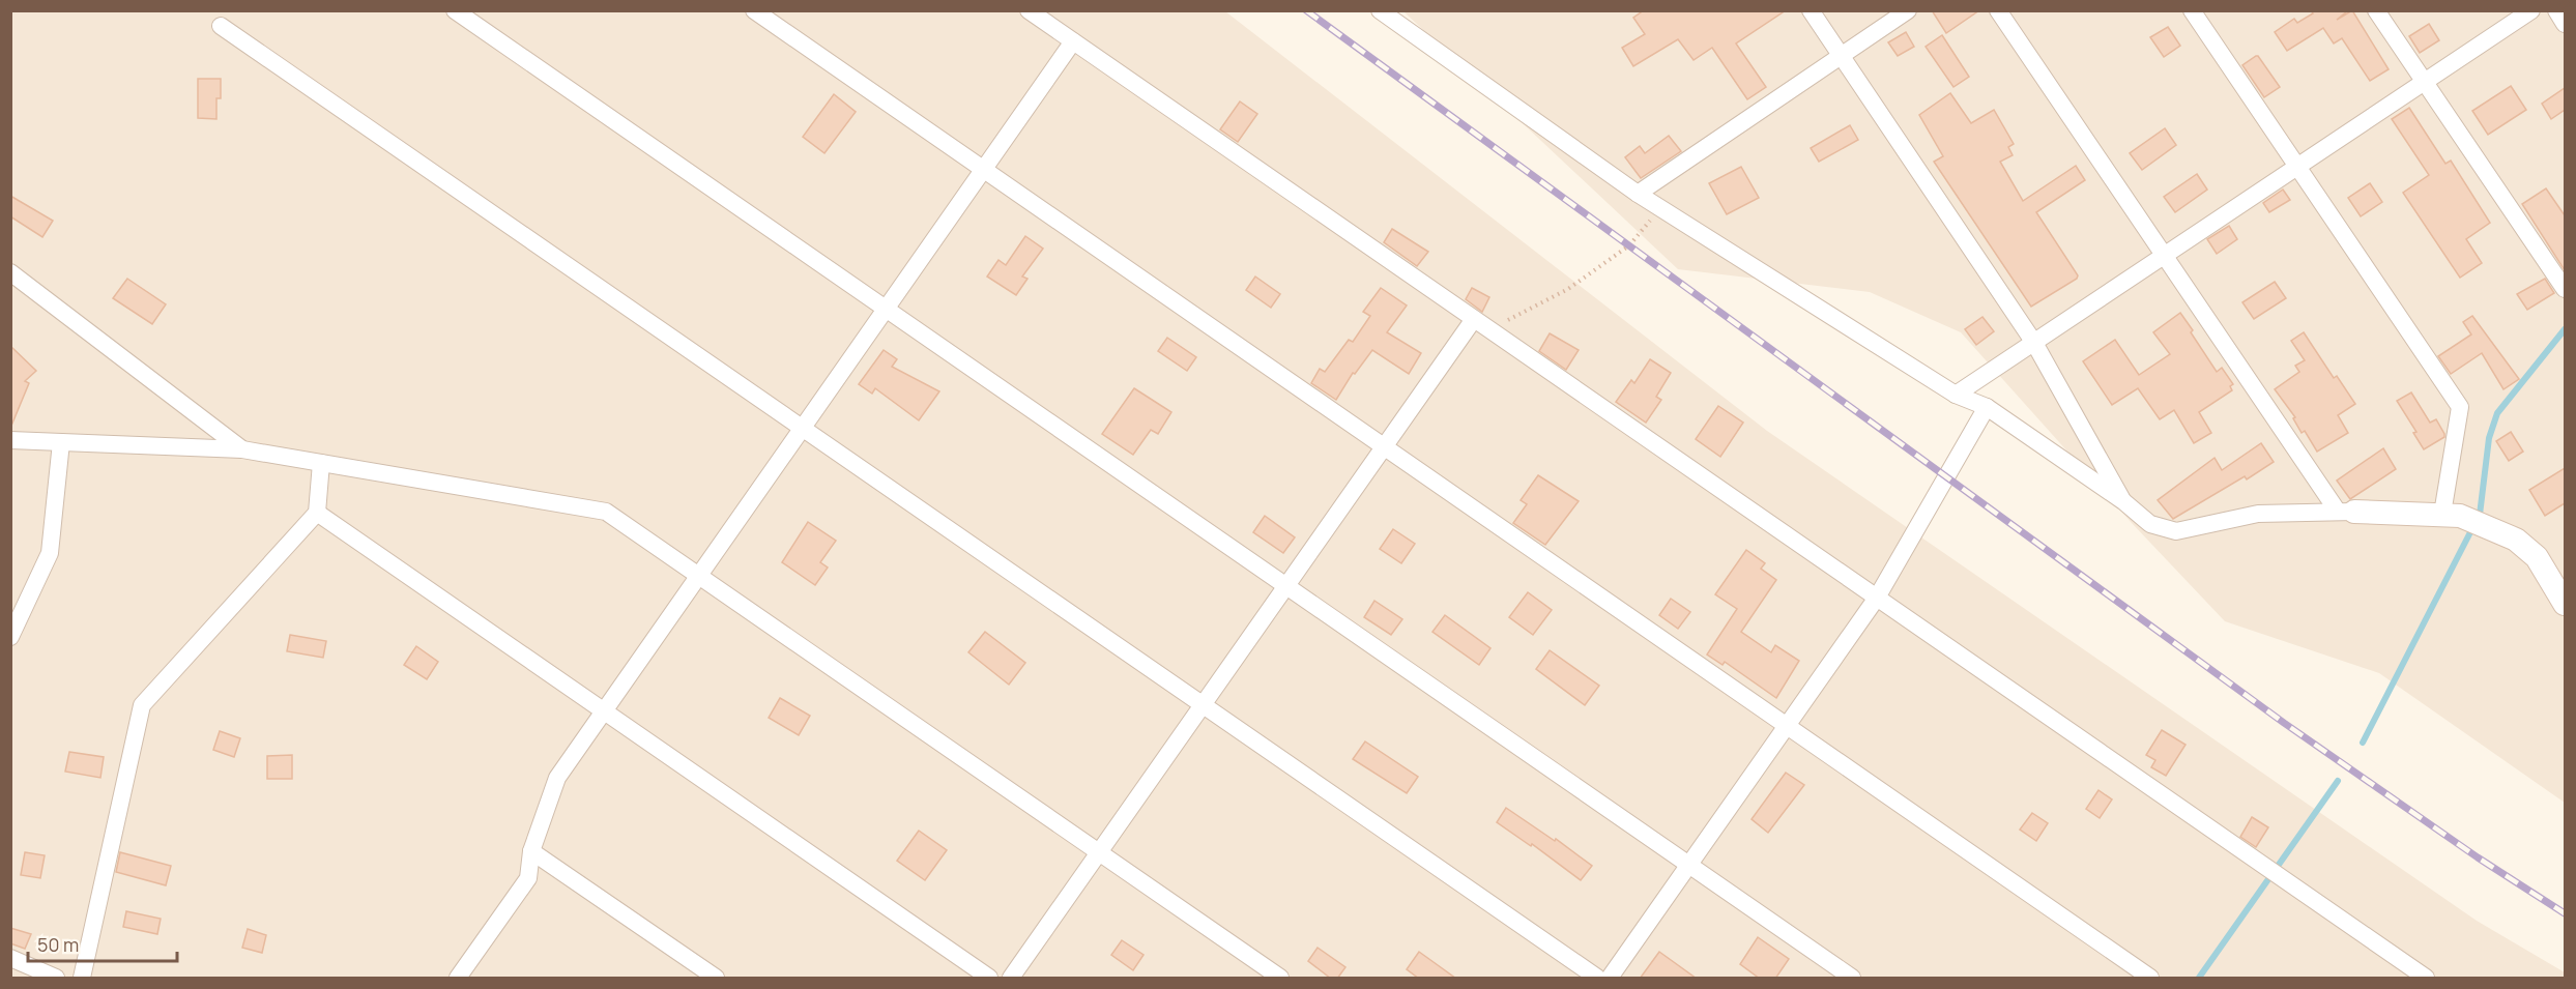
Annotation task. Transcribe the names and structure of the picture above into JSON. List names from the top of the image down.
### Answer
{
  "scale_bar": "50 m"
}
